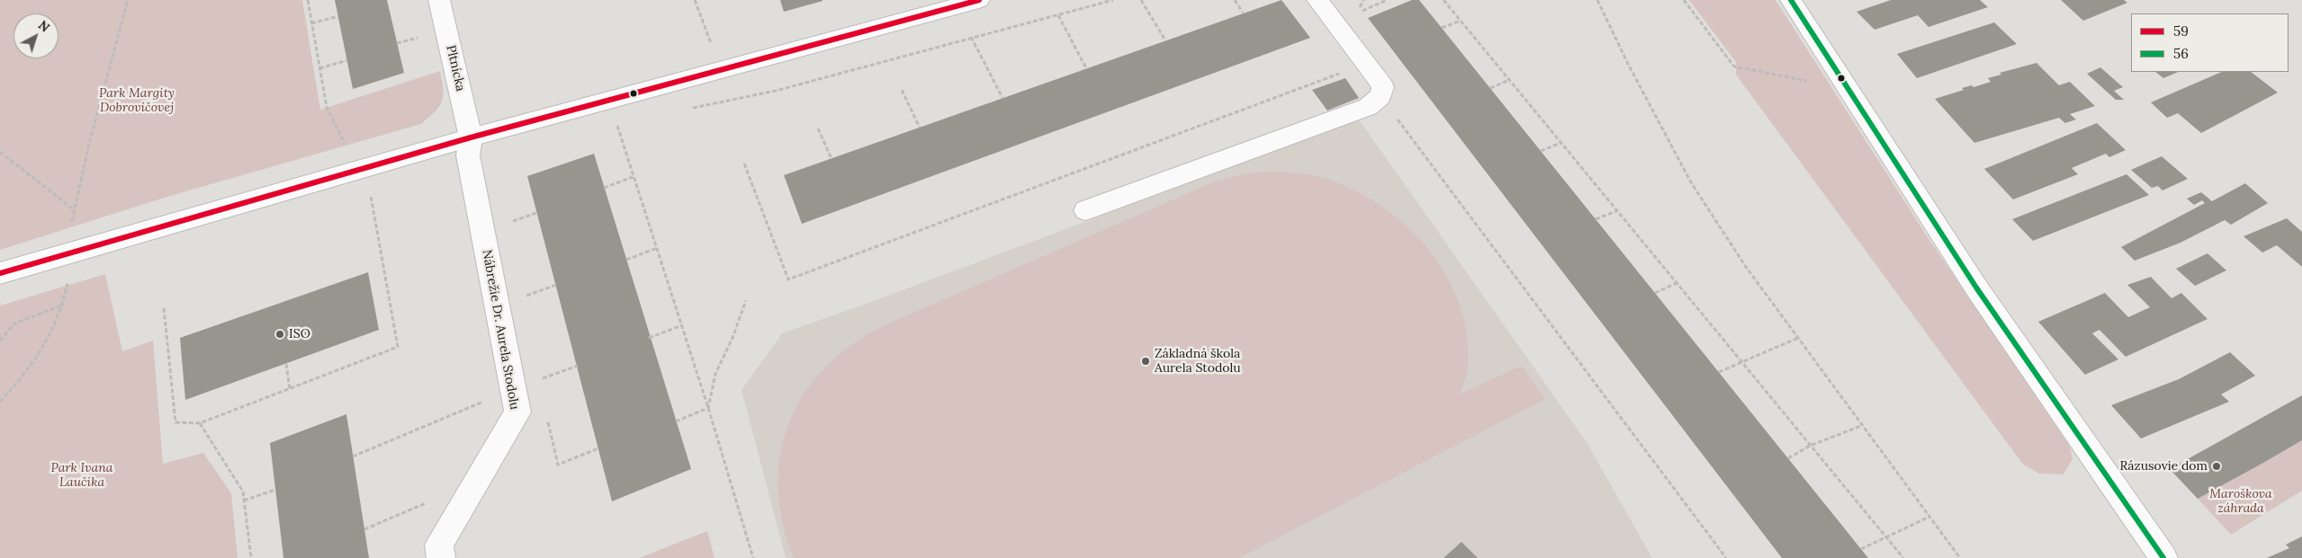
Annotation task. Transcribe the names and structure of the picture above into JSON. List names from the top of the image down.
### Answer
{
  "streets": {
    "street": ["Pltnícka", "Nábrežie Dr. Aurela Stodolu"]
  },
  "crossings": [
    ["Pltnícka", "Nábrežie Dr. Aurela Stodolu"]
  ],
  "parks": ["Park Margity Dobrovičovej", "Park Ivana Laučíka", "Maroškova záhrada"],
  "places": ["ISO", "Základná škola Aurela Stodolu", "Rázusovie dom"],
  "lines": ["transit line 59", "transit line 56"],
  "legend": ["59", "56"],
  "north": "top right"
}
